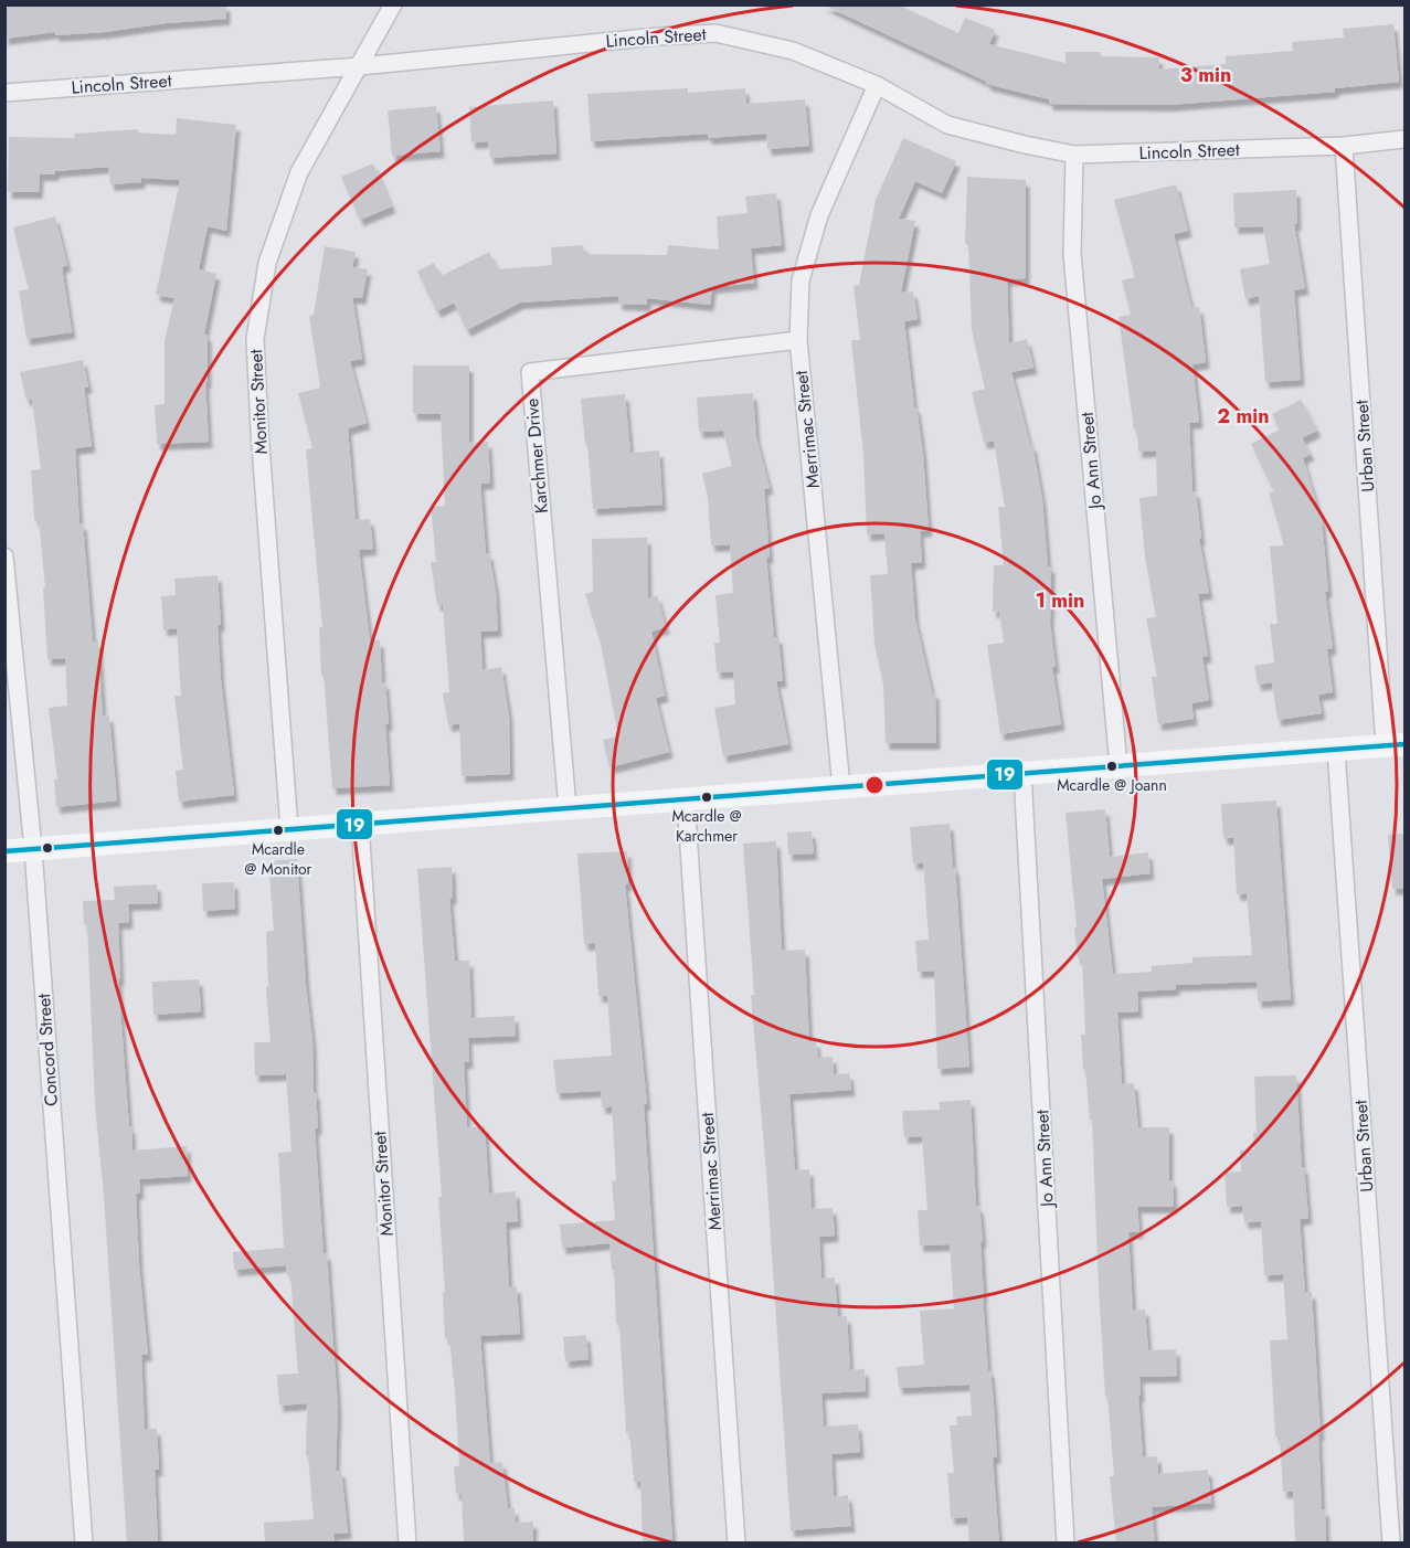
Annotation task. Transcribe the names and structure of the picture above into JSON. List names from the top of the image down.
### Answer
{
  "streets": {
    "street": [
      "Lincoln Street",
      "Monitor Street",
      "Merrimac Street",
      "Urban Street",
      "Karchmer Drive",
      "Jo Ann Street",
      "Concord Street"
    ]
  },
  "crossings": [
    ["Lincoln Street", "Monitor Street"],
    ["Lincoln Street", "Merrimac Street"],
    ["Lincoln Street", "Urban Street"],
    ["Lincoln Street", "Jo Ann Street"],
    ["Merrimac Street", "Karchmer Drive"]
  ],
  "places": ["Mcardle @ Joann", "Mcardle @ Karchmer", "Mcardle @ Monitor"],
  "lines": ["transit line 19"],
  "rings": ["3 min", "2 min", "1 min"]
}
